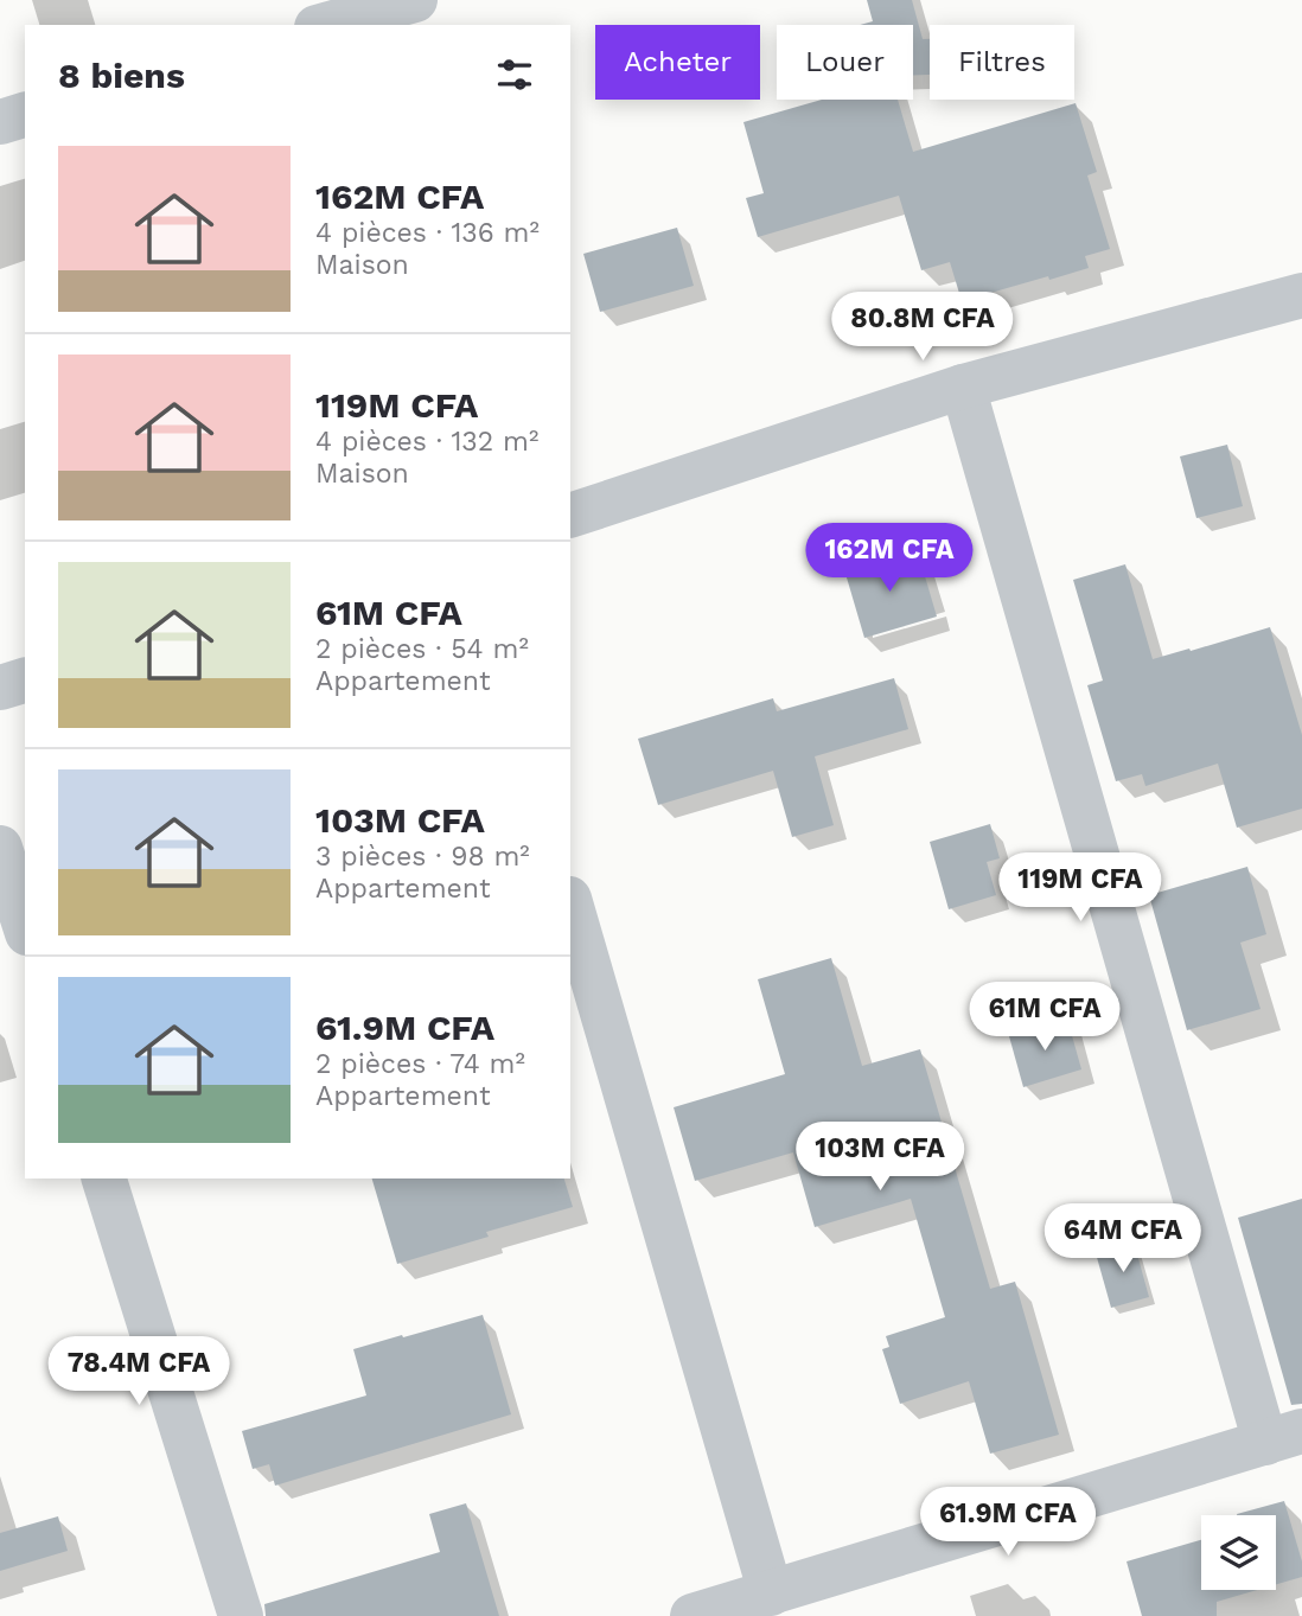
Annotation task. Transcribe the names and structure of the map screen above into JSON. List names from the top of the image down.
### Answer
{
  "page": {
    "chip": ["Acheter", "Louer", "Filtres"],
    "heading": "8 biens",
    "list": [
      {
        "name": "162M CFA",
        "note": "4 pièces · 136 m² · Maison"
      },
      {
        "name": "119M CFA",
        "note": "4 pièces · 132 m² · Maison"
      },
      {
        "name": "61M CFA",
        "note": "2 pièces · 54 m² · Appartement"
      },
      {
        "name": "103M CFA",
        "note": "3 pièces · 98 m² · Appartement"
      },
      {
        "name": "61.9M CFA",
        "note": "2 pièces · 74 m² · Appartement"
      }
    ],
    "price": [
      "80.8M CFA",
      "162M CFA",
      "119M CFA",
      "61M CFA",
      "103M CFA",
      "64M CFA",
      "78.4M CFA",
      "61.9M CFA"
    ]
  }
}
